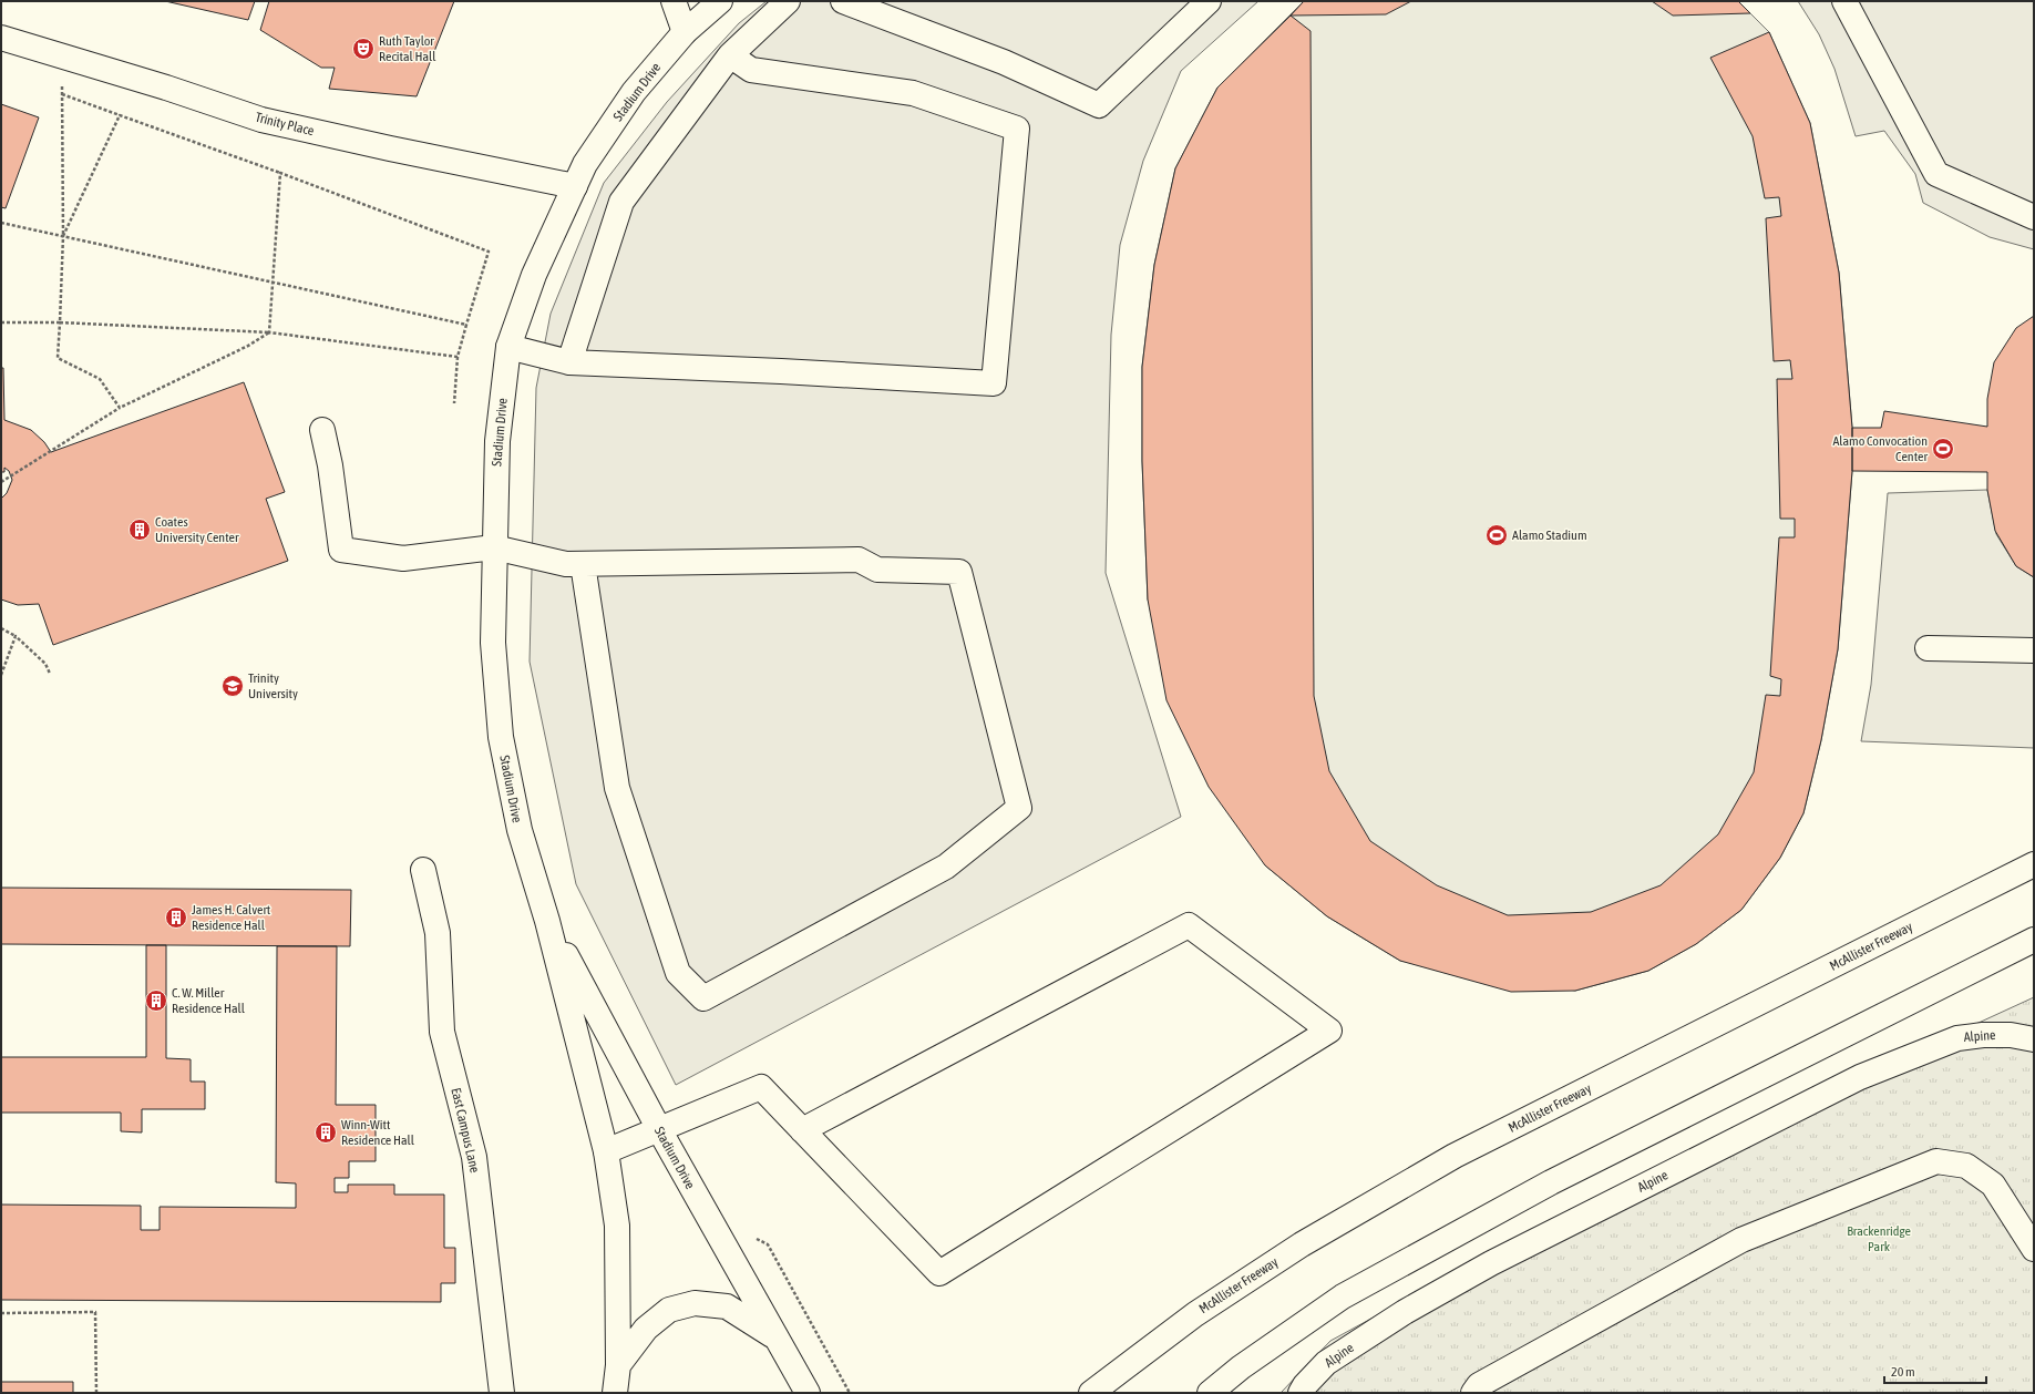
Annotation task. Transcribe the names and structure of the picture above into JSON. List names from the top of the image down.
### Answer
{
  "streets": {
    "main road": [
      "Stadium Drive",
      "Trinity Place",
      "McAllister Freeway",
      "Alpine",
      "East Campus Lane"
    ]
  },
  "crossings": [
    ["Stadium Drive", "Trinity Place"]
  ],
  "parks": ["Brackenridge Park"],
  "places": {
    "theatre": ["Ruth Taylor Recital Hall"],
    "sports": ["Alamo Convocation Center", "Alamo Stadium"],
    "building": [
      "Coates University Center",
      "James H. Calvert Residence Hall",
      "C. W. Miller Residence Hall",
      "Winn-Witt Residence Hall"
    ],
    "school or university": ["Trinity University"]
  },
  "scale_bar": "20 m"
}
